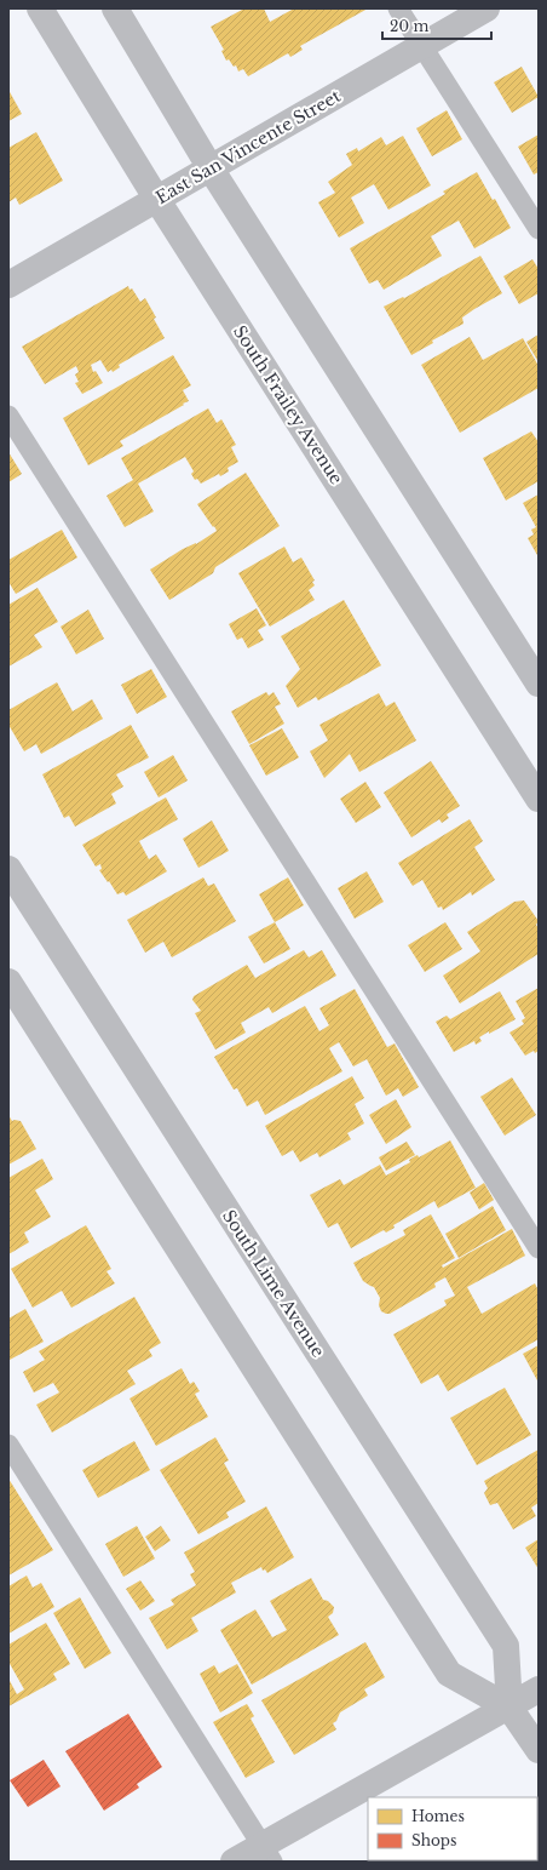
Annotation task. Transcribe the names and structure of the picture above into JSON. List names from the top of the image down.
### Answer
{
  "streets": {
    "street": ["East San Vincente Street", "South Frailey Avenue", "South Lime Avenue"]
  },
  "crossings": [
    ["East San Vincente Street", "South Frailey Avenue"]
  ],
  "legend": ["Homes", "Shops"],
  "scale_bar": "20 m"
}
